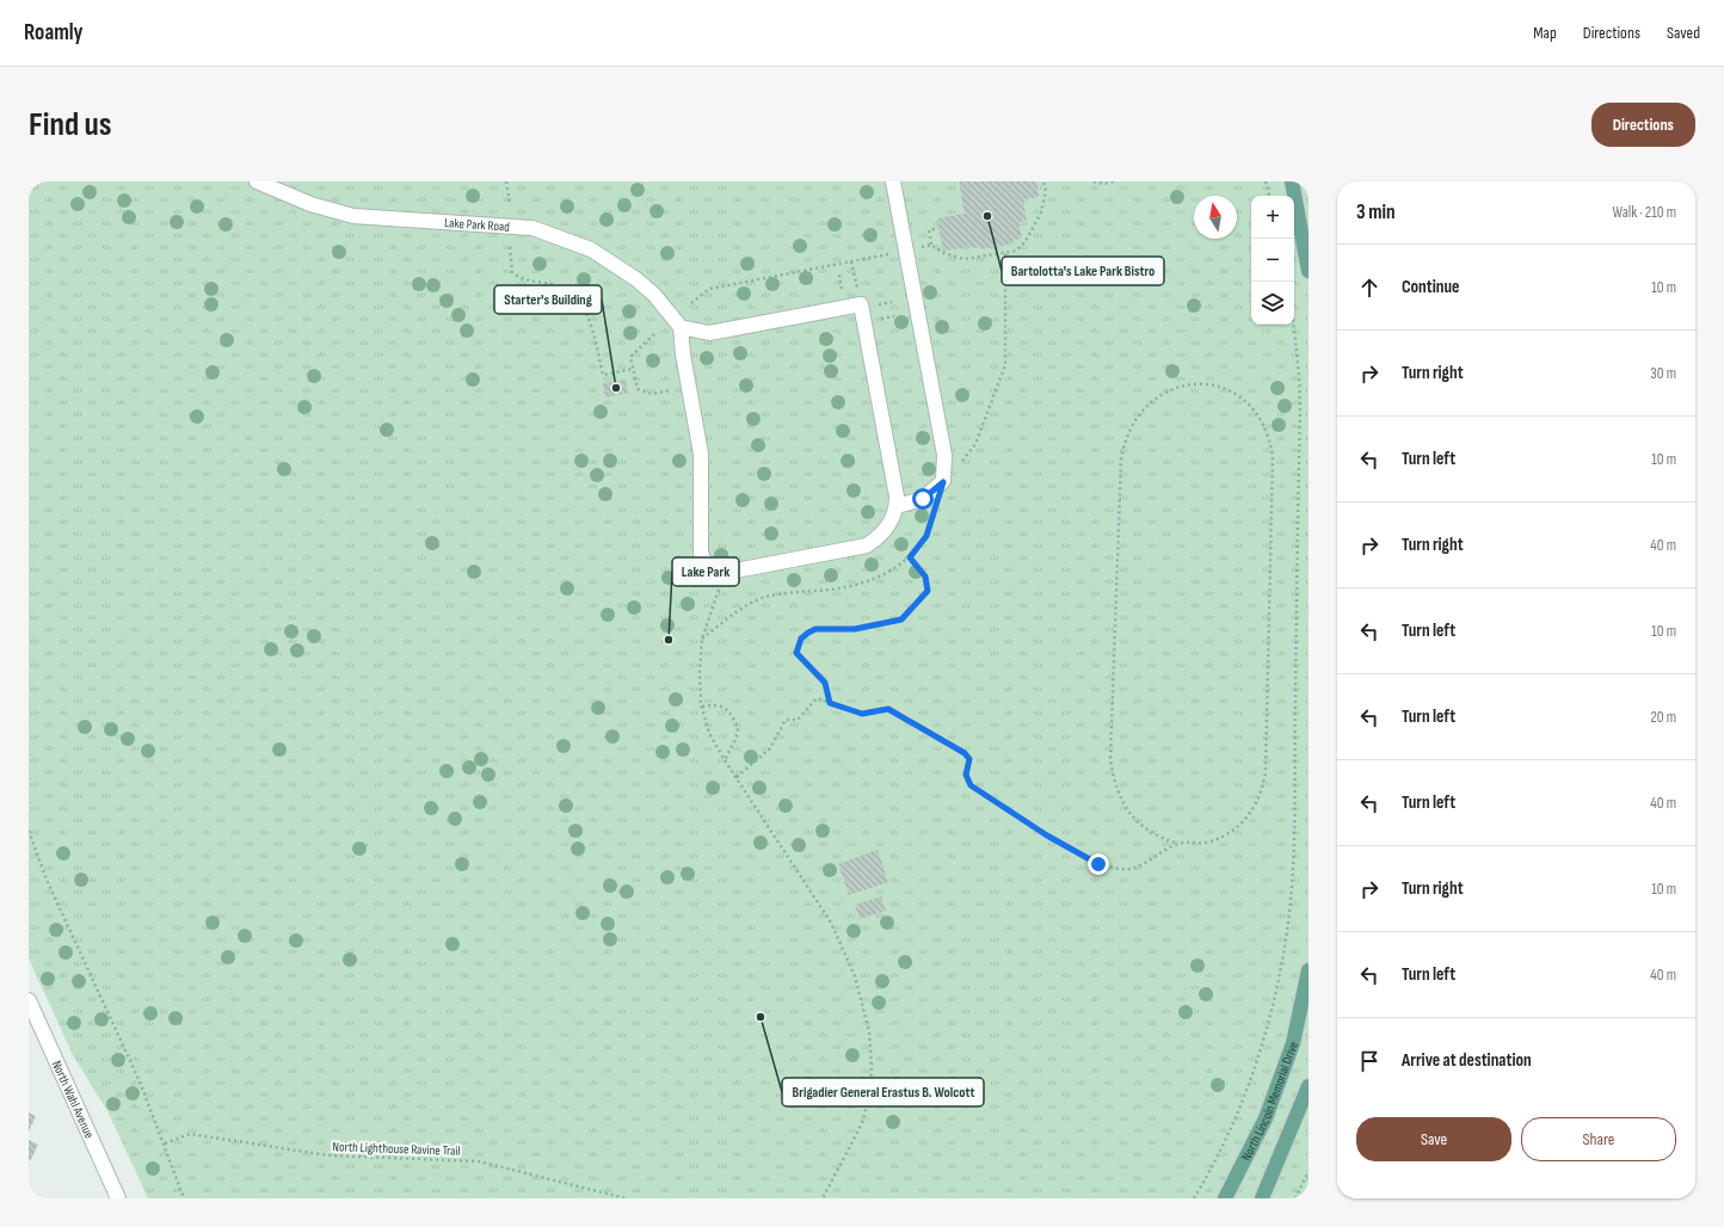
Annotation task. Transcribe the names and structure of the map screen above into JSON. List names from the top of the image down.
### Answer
{
  "streets": {
    "main road": ["North Lincoln Memorial Drive"],
    "street": ["Lake Park Road", "North Wahl Avenue"],
    "path": ["North Lighthouse Ravine Trail"]
  },
  "places": [
    "Bartolotta's Lake Park Bistro",
    "Starter's Building",
    "Lake Park",
    "Brigadier General Erastus B. Wolcott"
  ],
  "north": "top",
  "page": {
    "header": "Roamly",
    "nav": ["Map", "Directions", "Saved"],
    "buttons": [
      "Directions",
      ["Save", "Share"]
    ],
    "title": "Find us",
    "heading": ["3 min", "Walk · 210 m"],
    "map_buttons": ["+", "−"],
    "list": [
      ["Continue", "10 m"],
      ["Turn right", "30 m"],
      ["Turn left", "10 m"],
      ["Turn right", "40 m"],
      ["Turn left", "10 m"],
      ["Turn left", "20 m"],
      ["Turn left", "40 m"],
      ["Turn right", "10 m"],
      ["Turn left", "40 m"],
      "Arrive at destination"
    ]
  }
}
